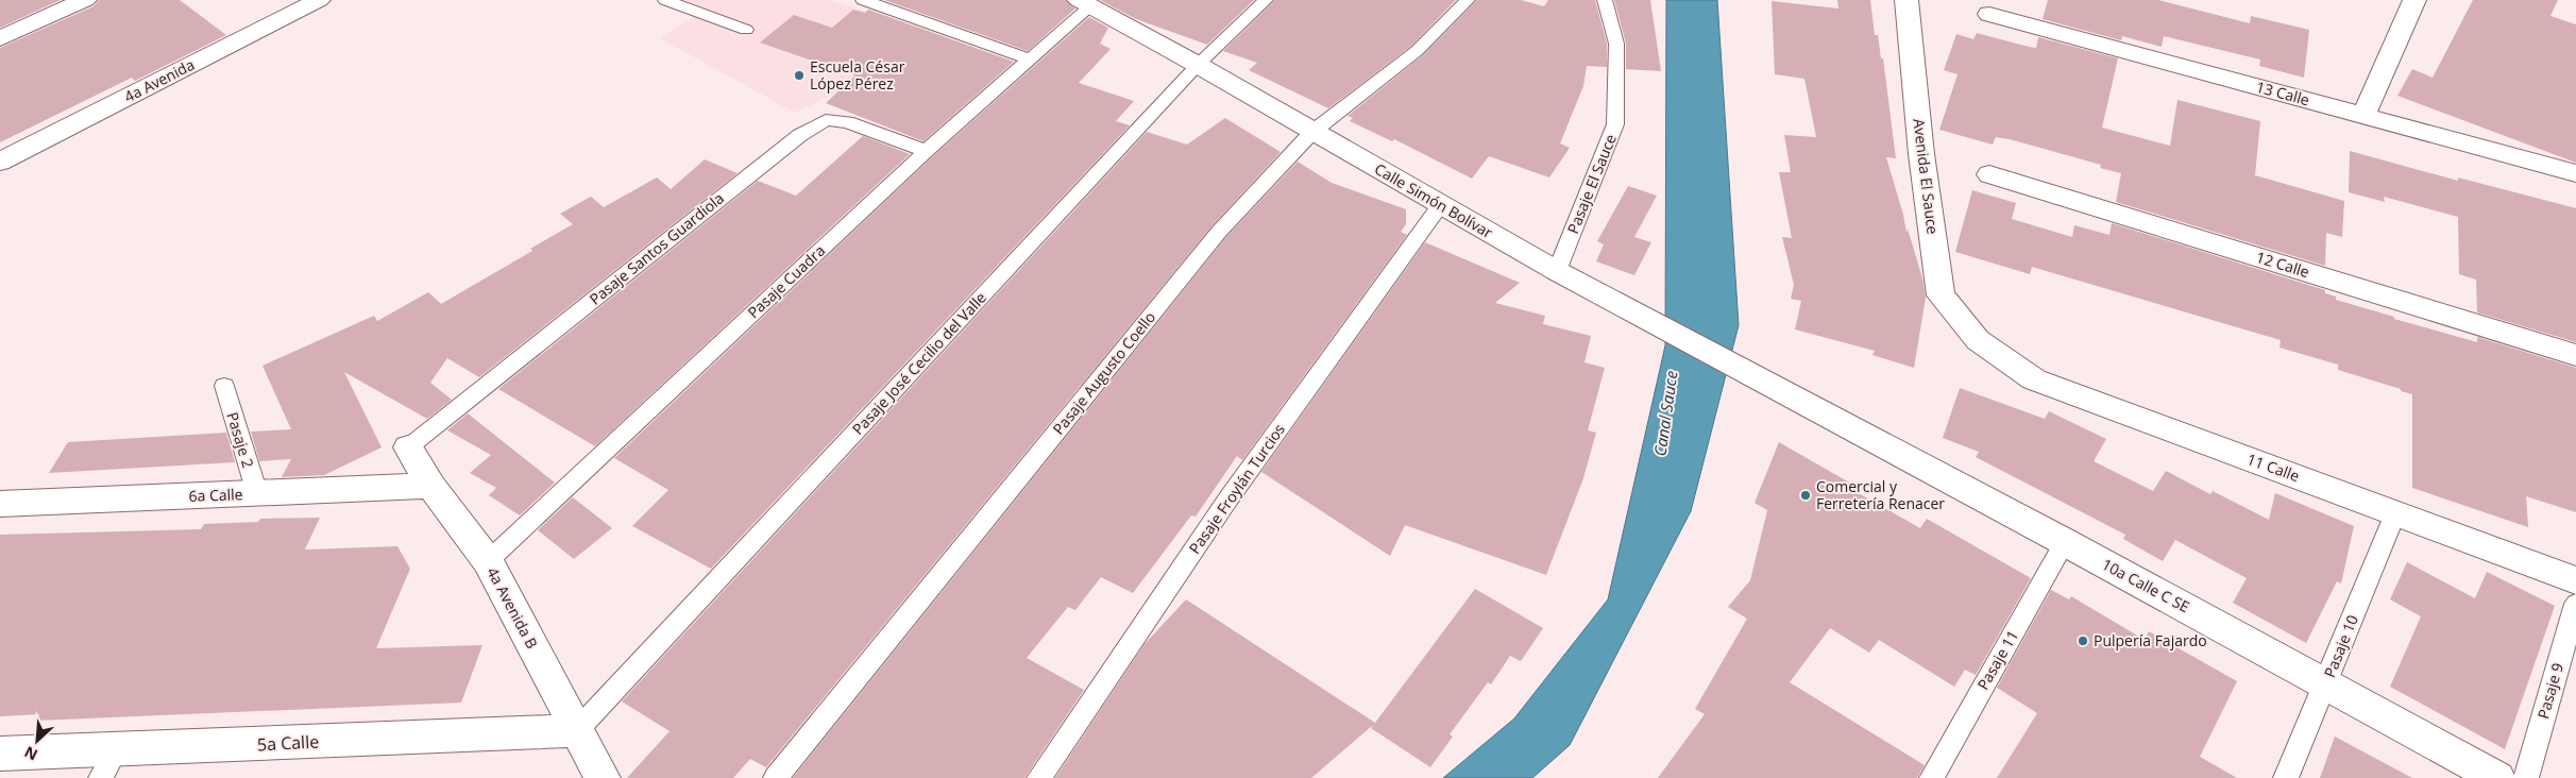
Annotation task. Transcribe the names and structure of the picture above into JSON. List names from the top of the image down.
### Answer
{
  "streets": {
    "street": [
      "4a Avenida",
      "13 Calle",
      "Avenida El Sauce",
      "Calle Simón Bolívar",
      "12 Calle",
      "11 Calle",
      "6a Calle",
      "10a Calle C SE",
      "4a Avenida B",
      "5a Calle"
    ],
    "lane": [
      "Pasaje El Sauce",
      "Pasaje Santos Guardiola",
      "Pasaje Cuadra",
      "Pasaje José Cecilio del Valle",
      "Pasaje Augusto Coello",
      "Pasaje 2",
      "Pasaje Froylán Turcios",
      "Pasaje 10",
      "Pasaje 11",
      "Pasaje 9"
    ]
  },
  "crossings": [
    ["Avenida El Sauce", "11 Calle"],
    ["Pasaje El Sauce", "Calle Simón Bolívar"],
    ["Calle Simón Bolívar", "Pasaje Cuadra"],
    ["Calle Simón Bolívar", "Pasaje José Cecilio del Valle"],
    ["Calle Simón Bolívar", "Pasaje Augusto Coello"],
    ["Calle Simón Bolívar", "Pasaje Froylán Turcios"],
    ["Calle Simón Bolívar", "10a Calle C SE"],
    ["Pasaje Santos Guardiola", "Pasaje Cuadra"],
    ["Pasaje Santos Guardiola", "4a Avenida B"],
    ["Pasaje Cuadra", "4a Avenida B"],
    ["Pasaje José Cecilio del Valle", "4a Avenida B"],
    ["Pasaje José Cecilio del Valle", "5a Calle"],
    ["Pasaje 2", "6a Calle"],
    ["11 Calle", "Pasaje 10"],
    ["6a Calle", "4a Avenida B"],
    ["10a Calle C SE", "Pasaje 10"],
    ["10a Calle C SE", "Pasaje 11"],
    ["4a Avenida B", "5a Calle"]
  ],
  "water": ["Canal Sauce"],
  "places": ["Escuela César López Pérez", "Comercial y Ferretería Renacer", "Pulpería Fajardo"],
  "north": "bottom left"
}
